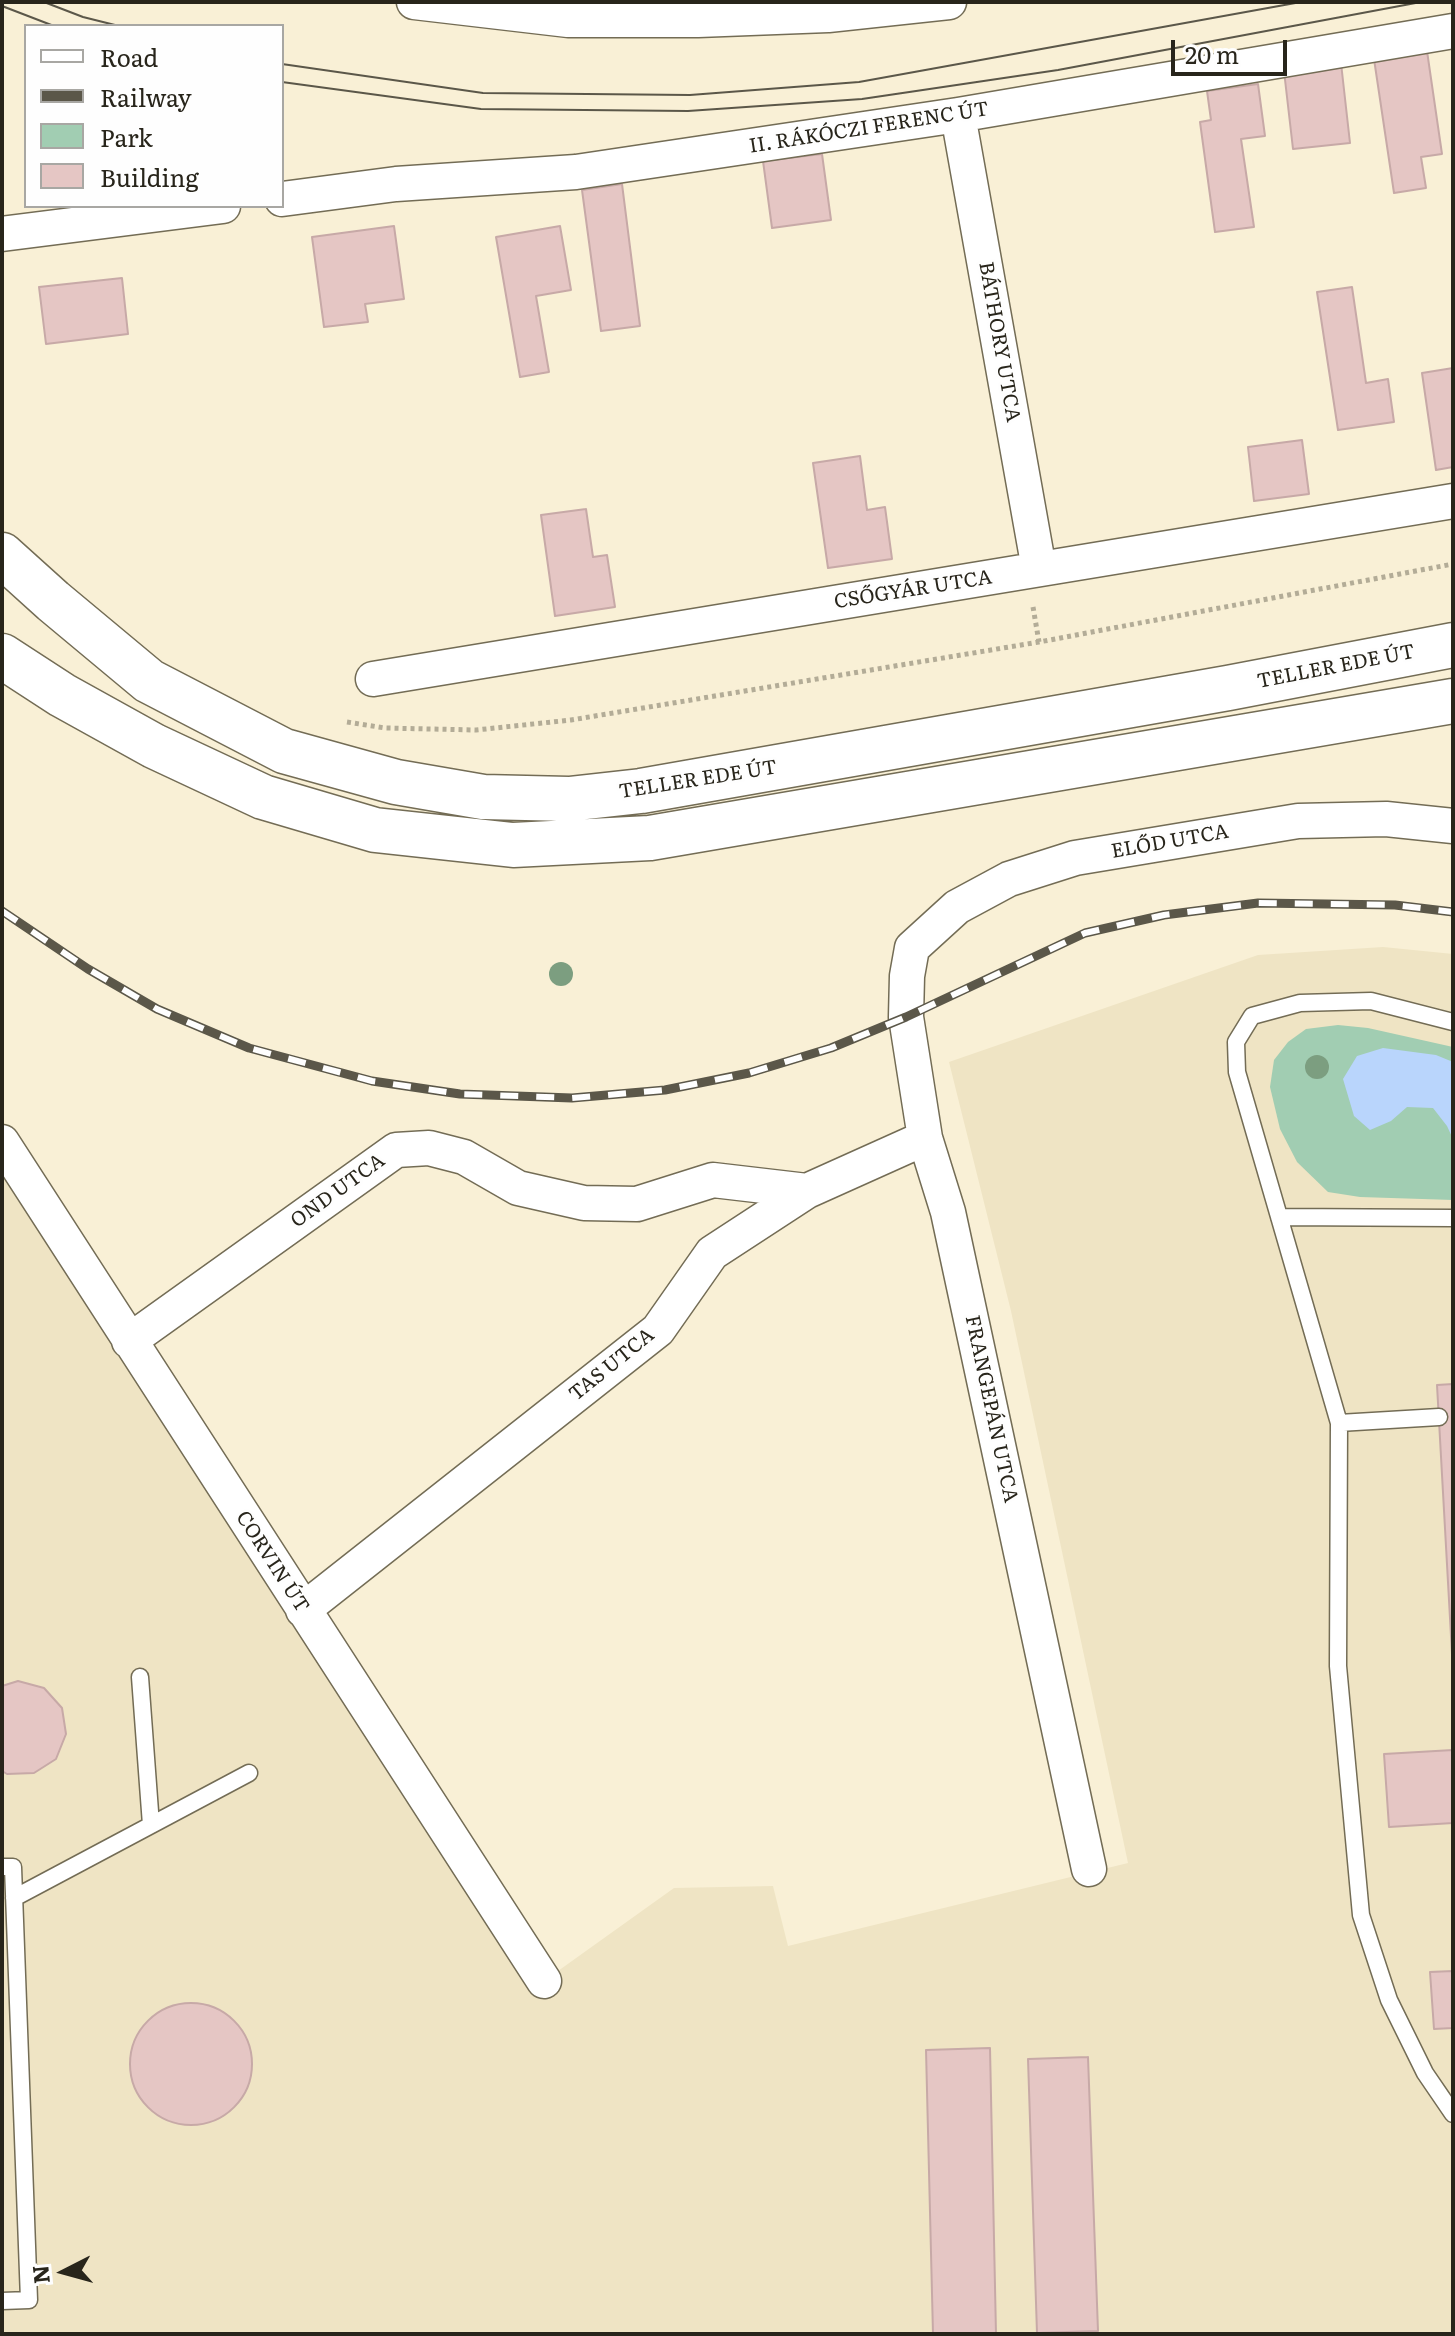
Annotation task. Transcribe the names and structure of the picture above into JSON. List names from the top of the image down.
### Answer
{
  "streets": {
    "main road": ["TELLER EDE ÚT"],
    "street": [
      "II. RÁKÓCZI FERENC ÚT",
      "BÁTHORY UTCA",
      "CSŐGYÁR UTCA",
      "ELŐD UTCA",
      "OND UTCA",
      "TAS UTCA",
      "FRANGEPÁN UTCA",
      "CORVIN ÚT"
    ]
  },
  "crossings": [
    ["II. RÁKÓCZI FERENC ÚT", "BÁTHORY UTCA"],
    ["BÁTHORY UTCA", "CSŐGYÁR UTCA"],
    ["ELŐD UTCA", "FRANGEPÁN UTCA"],
    ["OND UTCA", "TAS UTCA"],
    ["OND UTCA", "CORVIN ÚT"],
    ["TAS UTCA", "FRANGEPÁN UTCA"],
    ["TAS UTCA", "CORVIN ÚT"]
  ],
  "legend": [
    "Road",
    "Railway",
    "Park",
    "Building"
  ],
  "scale_bar": "20 m",
  "north": "left"
}
